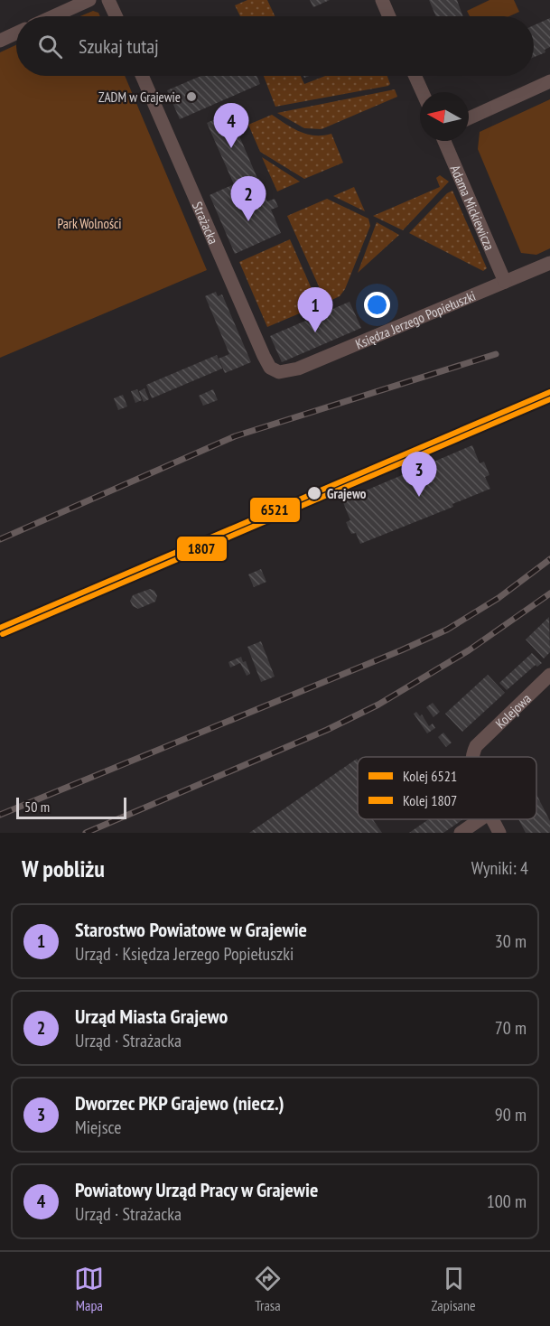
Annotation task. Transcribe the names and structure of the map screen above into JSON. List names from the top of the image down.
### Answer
{
  "streets": {
    "street": [
      "Adama Mickiewicza",
      "Strażacka",
      "Księdza Jerzego Popiełuszki",
      "Kolejowa"
    ]
  },
  "crossings": [
    ["Adama Mickiewicza", "Księdza Jerzego Popiełuszki"],
    ["Strażacka", "Księdza Jerzego Popiełuszki"]
  ],
  "parks": ["Park Wolności"],
  "places": ["ZADM w Grajewie", "Grajewo"],
  "lines": ["rail line 6521", "rail line 1807"],
  "legend": ["Kolej 6521", "Kolej 1807"],
  "scale_bar": "50 m",
  "north": "left",
  "page": {
    "search": "Szukaj tutaj",
    "pins": [
      "4",
      "2",
      "1",
      "3"
    ],
    "scale": "50 m",
    "heading": ["W pobliżu", "Wyniki: 4"],
    "list": [
      {
        "mark": "1",
        "name": "Starostwo Powiatowe w Grajewie",
        "note": "Urząd · Księdza Jerzego Popiełuszki",
        "value": "30 m"
      },
      {
        "mark": "2",
        "name": "Urząd Miasta Grajewo",
        "note": "Urząd · Strażacka",
        "value": "70 m"
      },
      {
        "mark": "3",
        "name": "Dworzec PKP Grajewo (niecz.)",
        "note": "Miejsce",
        "value": "90 m"
      },
      {
        "mark": "4",
        "name": "Powiatowy Urząd Pracy w Grajewie",
        "note": "Urząd · Strażacka",
        "value": "100 m"
      }
    ],
    "nav": ["Mapa", "Trasa", "Zapisane"]
  }
}
